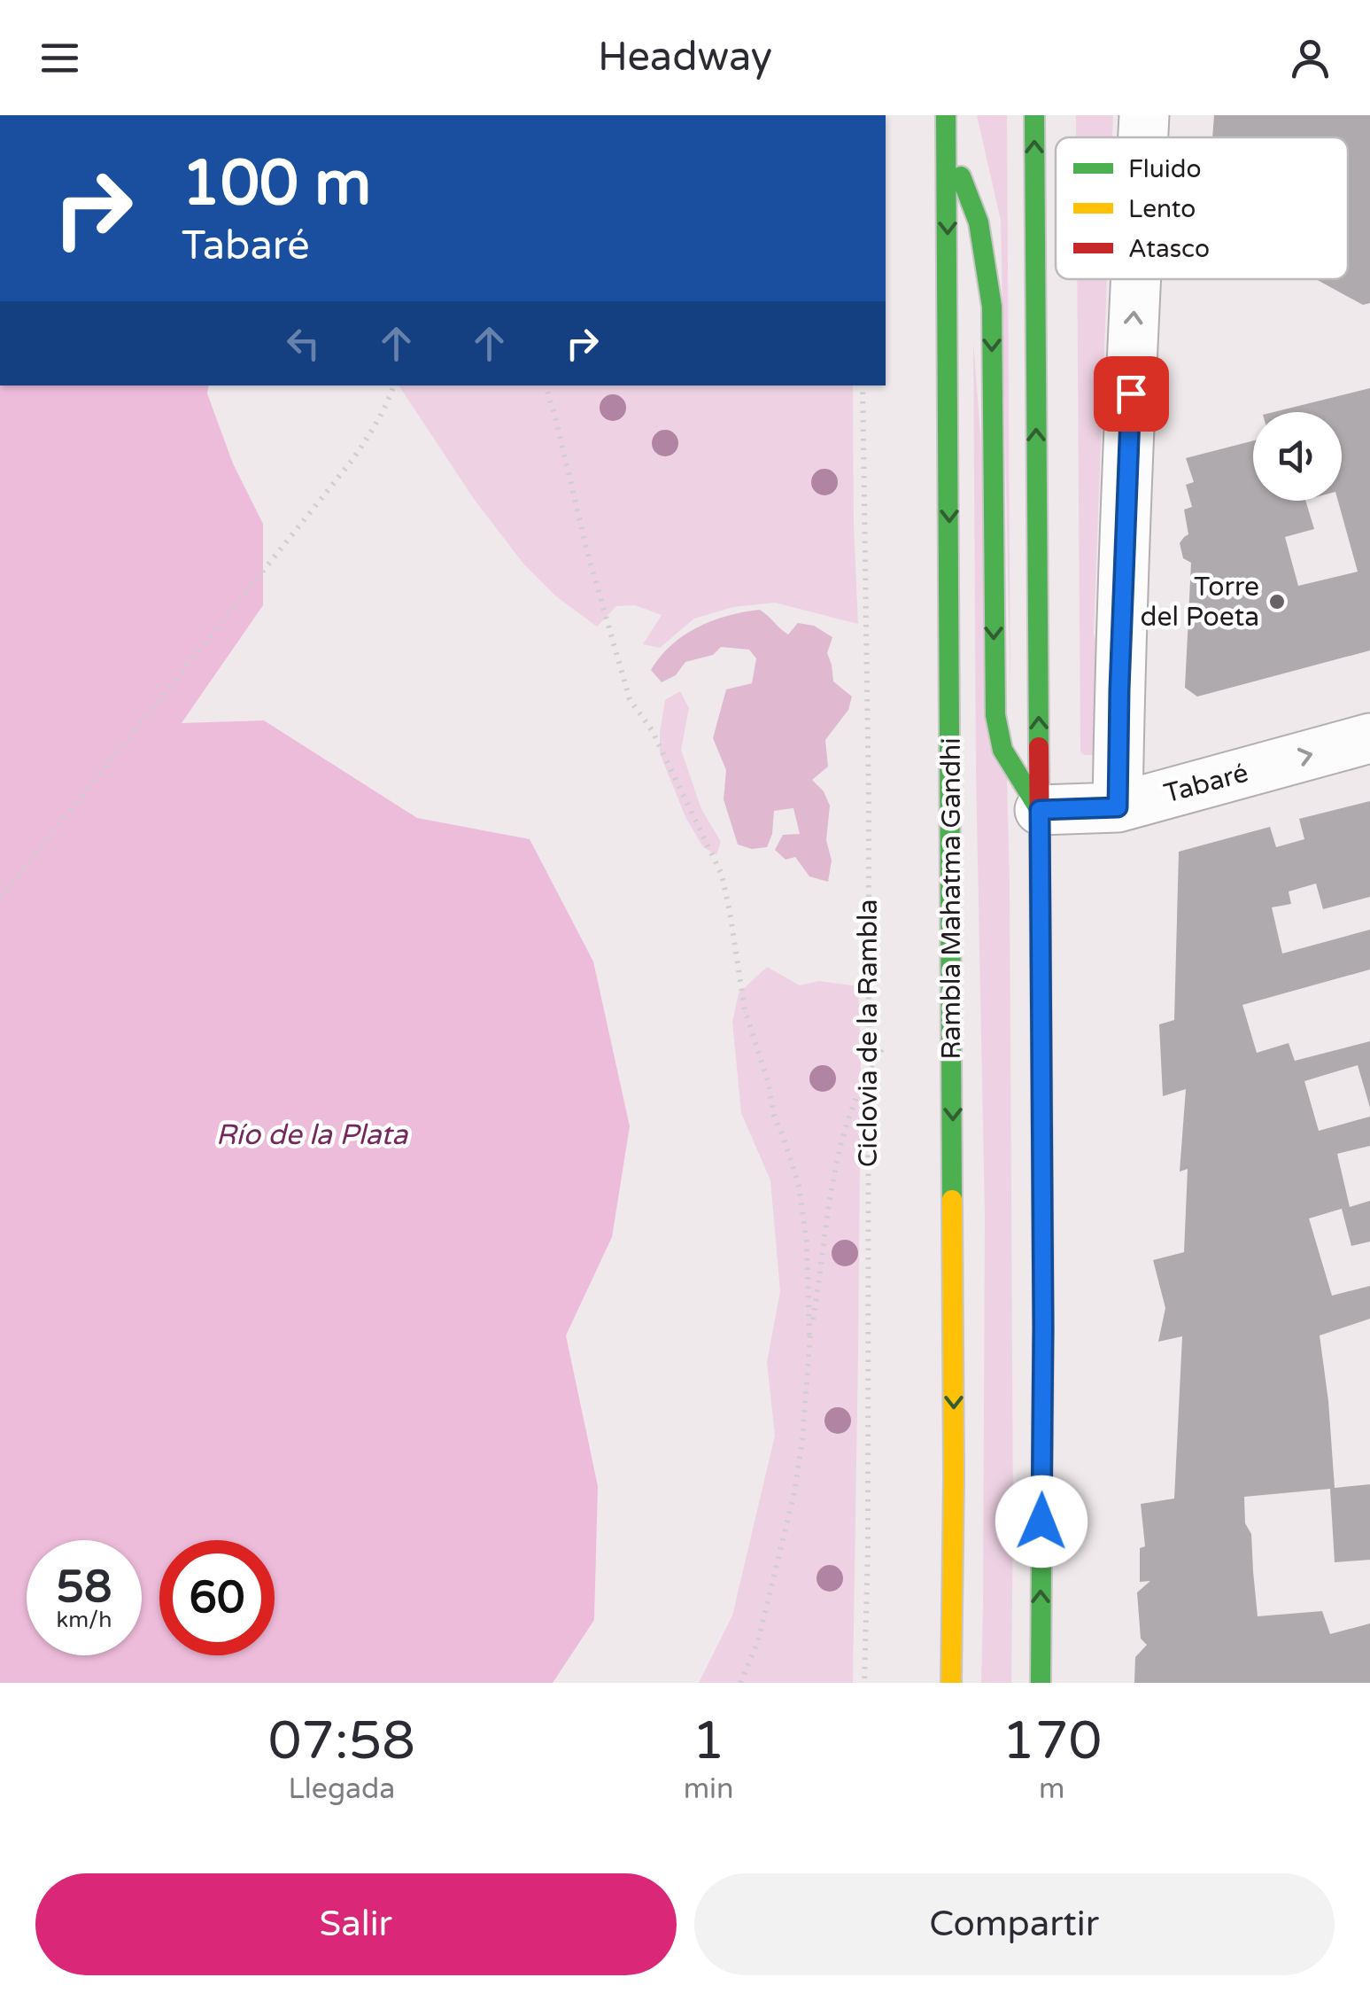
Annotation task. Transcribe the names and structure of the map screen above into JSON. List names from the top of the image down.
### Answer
{
  "streets": {
    "main road": ["Rambla Mahatma Gandhi"],
    "street": ["Tabaré"],
    "path": ["Ciclovia de la Rambla"]
  },
  "one_way": ["Tabaré"],
  "water": ["Río de la Plata"],
  "places": ["Torre del Poeta"],
  "legend": ["Fluido", "Lento", "Atasco"],
  "page": {
    "header": "Headway",
    "turn": ["100 m", "Tabaré"],
    "speed": "58 km/h",
    "limit": "60",
    "eta": [
      "07:58",
      "Llegada",
      "1",
      "min",
      "170",
      "m"
    ],
    "buttons": ["Salir", "Compartir"]
  }
}
